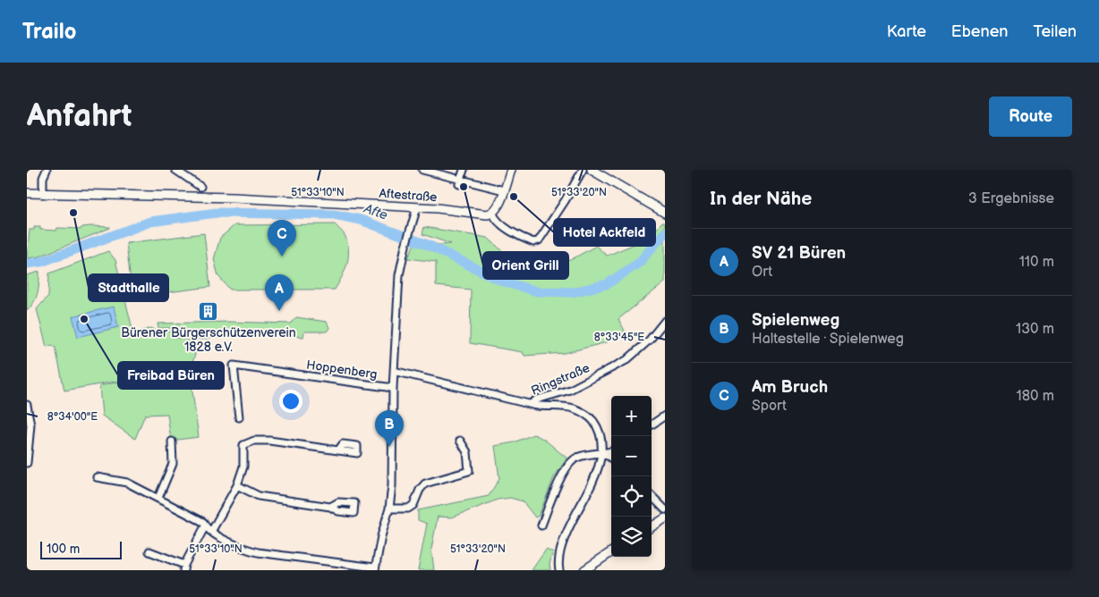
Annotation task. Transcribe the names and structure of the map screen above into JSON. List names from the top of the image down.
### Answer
{
  "streets": {
    "main road": ["Aftestraße"],
    "street": ["Hoppenberg", "Ringstraße"]
  },
  "water": ["Afte"],
  "places": {
    "other": [
      "Orient Grill",
      "Hotel Ackfeld",
      "Stadthalle",
      "Freibad Büren"
    ],
    "building": ["Bürener Bürgerschützenverein 1828 e.V."]
  },
  "scale_bar": "100 m",
  "page": {
    "header": "Trailo",
    "nav": ["Karte", "Ebenen", "Teilen"],
    "buttons": "Route",
    "title": "Anfahrt",
    "heading": ["In der Nähe", "3 Ergebnisse"],
    "pins": ["C", "A", "B"],
    "list": [
      {
        "mark": "A",
        "name": "SV 21 Büren",
        "note": "Ort",
        "value": "110 m"
      },
      {
        "mark": "B",
        "name": "Spielenweg",
        "note": "Haltestelle · Spielenweg",
        "value": "130 m"
      },
      {
        "mark": "C",
        "name": "Am Bruch",
        "note": "Sport",
        "value": "180 m"
      }
    ],
    "map_buttons": ["+", "−"],
    "scale": "100 m"
  },
  "coordinates": [
    "51°33'10\"N",
    "51°33'20\"N",
    "8°33'45\"E",
    "8°34'00\"E"
  ]
}
